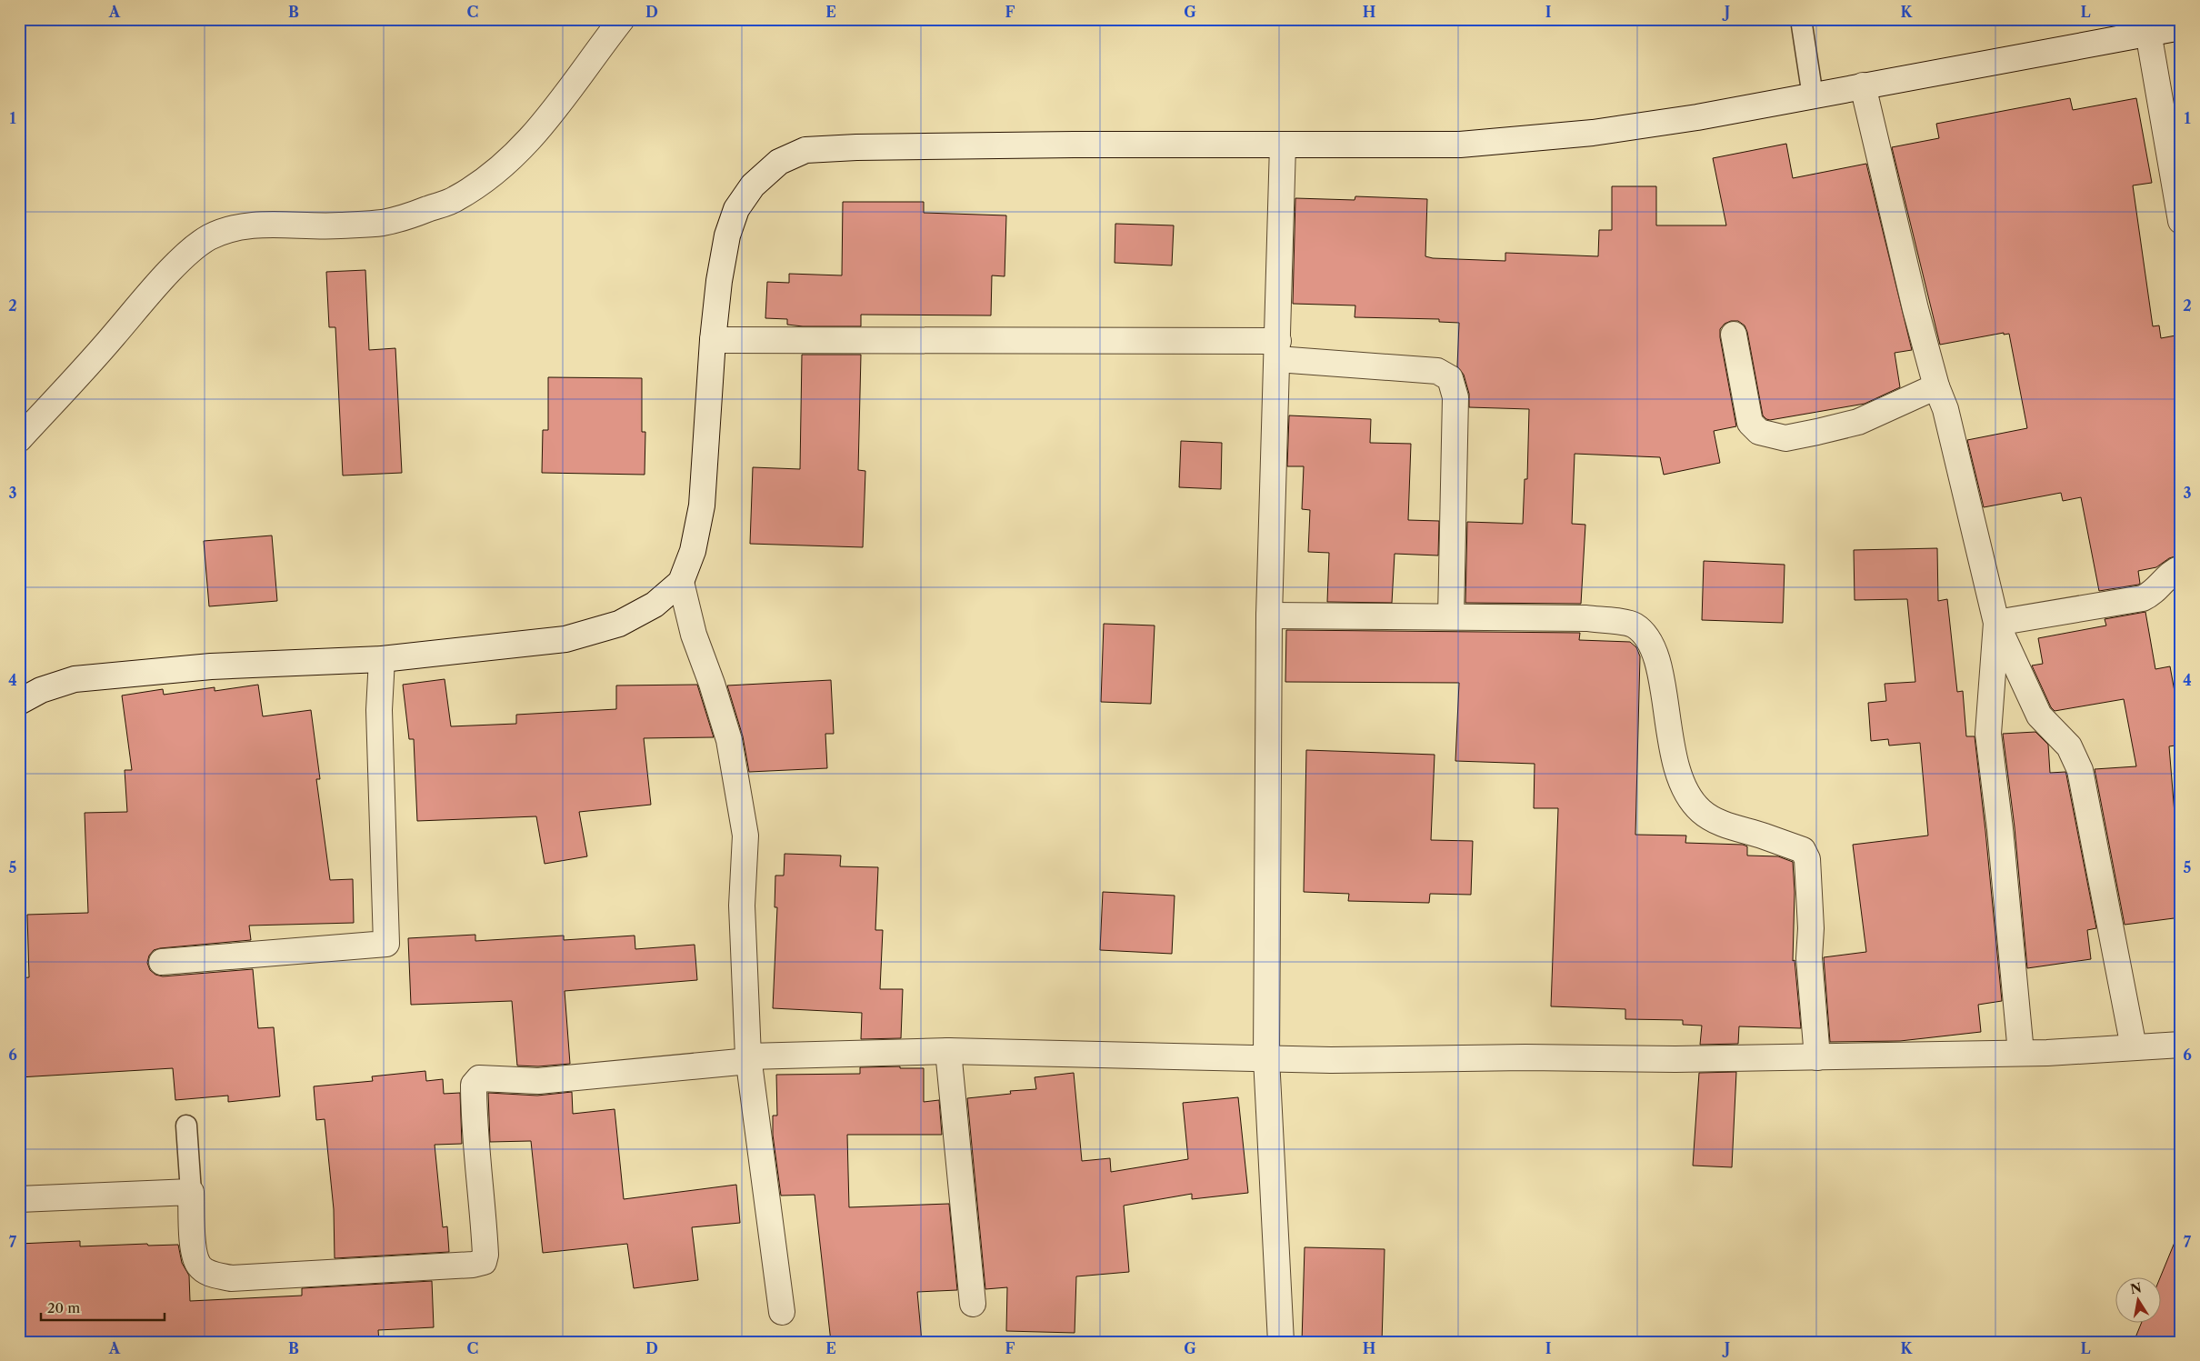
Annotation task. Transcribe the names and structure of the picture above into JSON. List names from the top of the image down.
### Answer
{
  "scale_bar": "20 m",
  "north": "top",
  "grid": {
    "columns": [
      "A",
      "B",
      "C",
      "D",
      "E",
      "F",
      "G",
      "H",
      "I",
      "J",
      "K",
      "L"
    ],
    "rows": [
      "1",
      "2",
      "3",
      "4",
      "5",
      "6",
      "7"
    ]
  }
}
